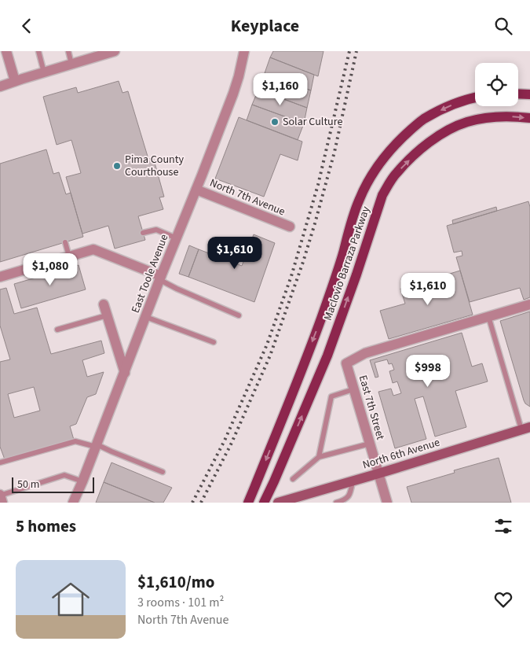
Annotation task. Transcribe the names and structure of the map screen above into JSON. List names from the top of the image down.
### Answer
{
  "streets": {
    "main road": ["Maclovio Barraza Parkway", "North 6th Avenue"],
    "street": ["North 7th Avenue", "East Toole Avenue", "East 7th Street"]
  },
  "crossings": [
    ["North 7th Avenue", "East Toole Avenue"],
    ["East 7th Street", "North 6th Avenue"]
  ],
  "places": ["Solar Culture", "Pima County Courthouse"],
  "scale_bar": "50 m",
  "page": {
    "header": "Keyplace",
    "price": [
      "$1,160",
      "$1,610",
      "$1,080",
      "$1,610",
      "$998"
    ],
    "scale": "50 m",
    "heading": "5 homes",
    "list": [
      {
        "name": "$1,610/mo",
        "note": "3 rooms · 101 m² · North 7th Avenue"
      }
    ]
  }
}
